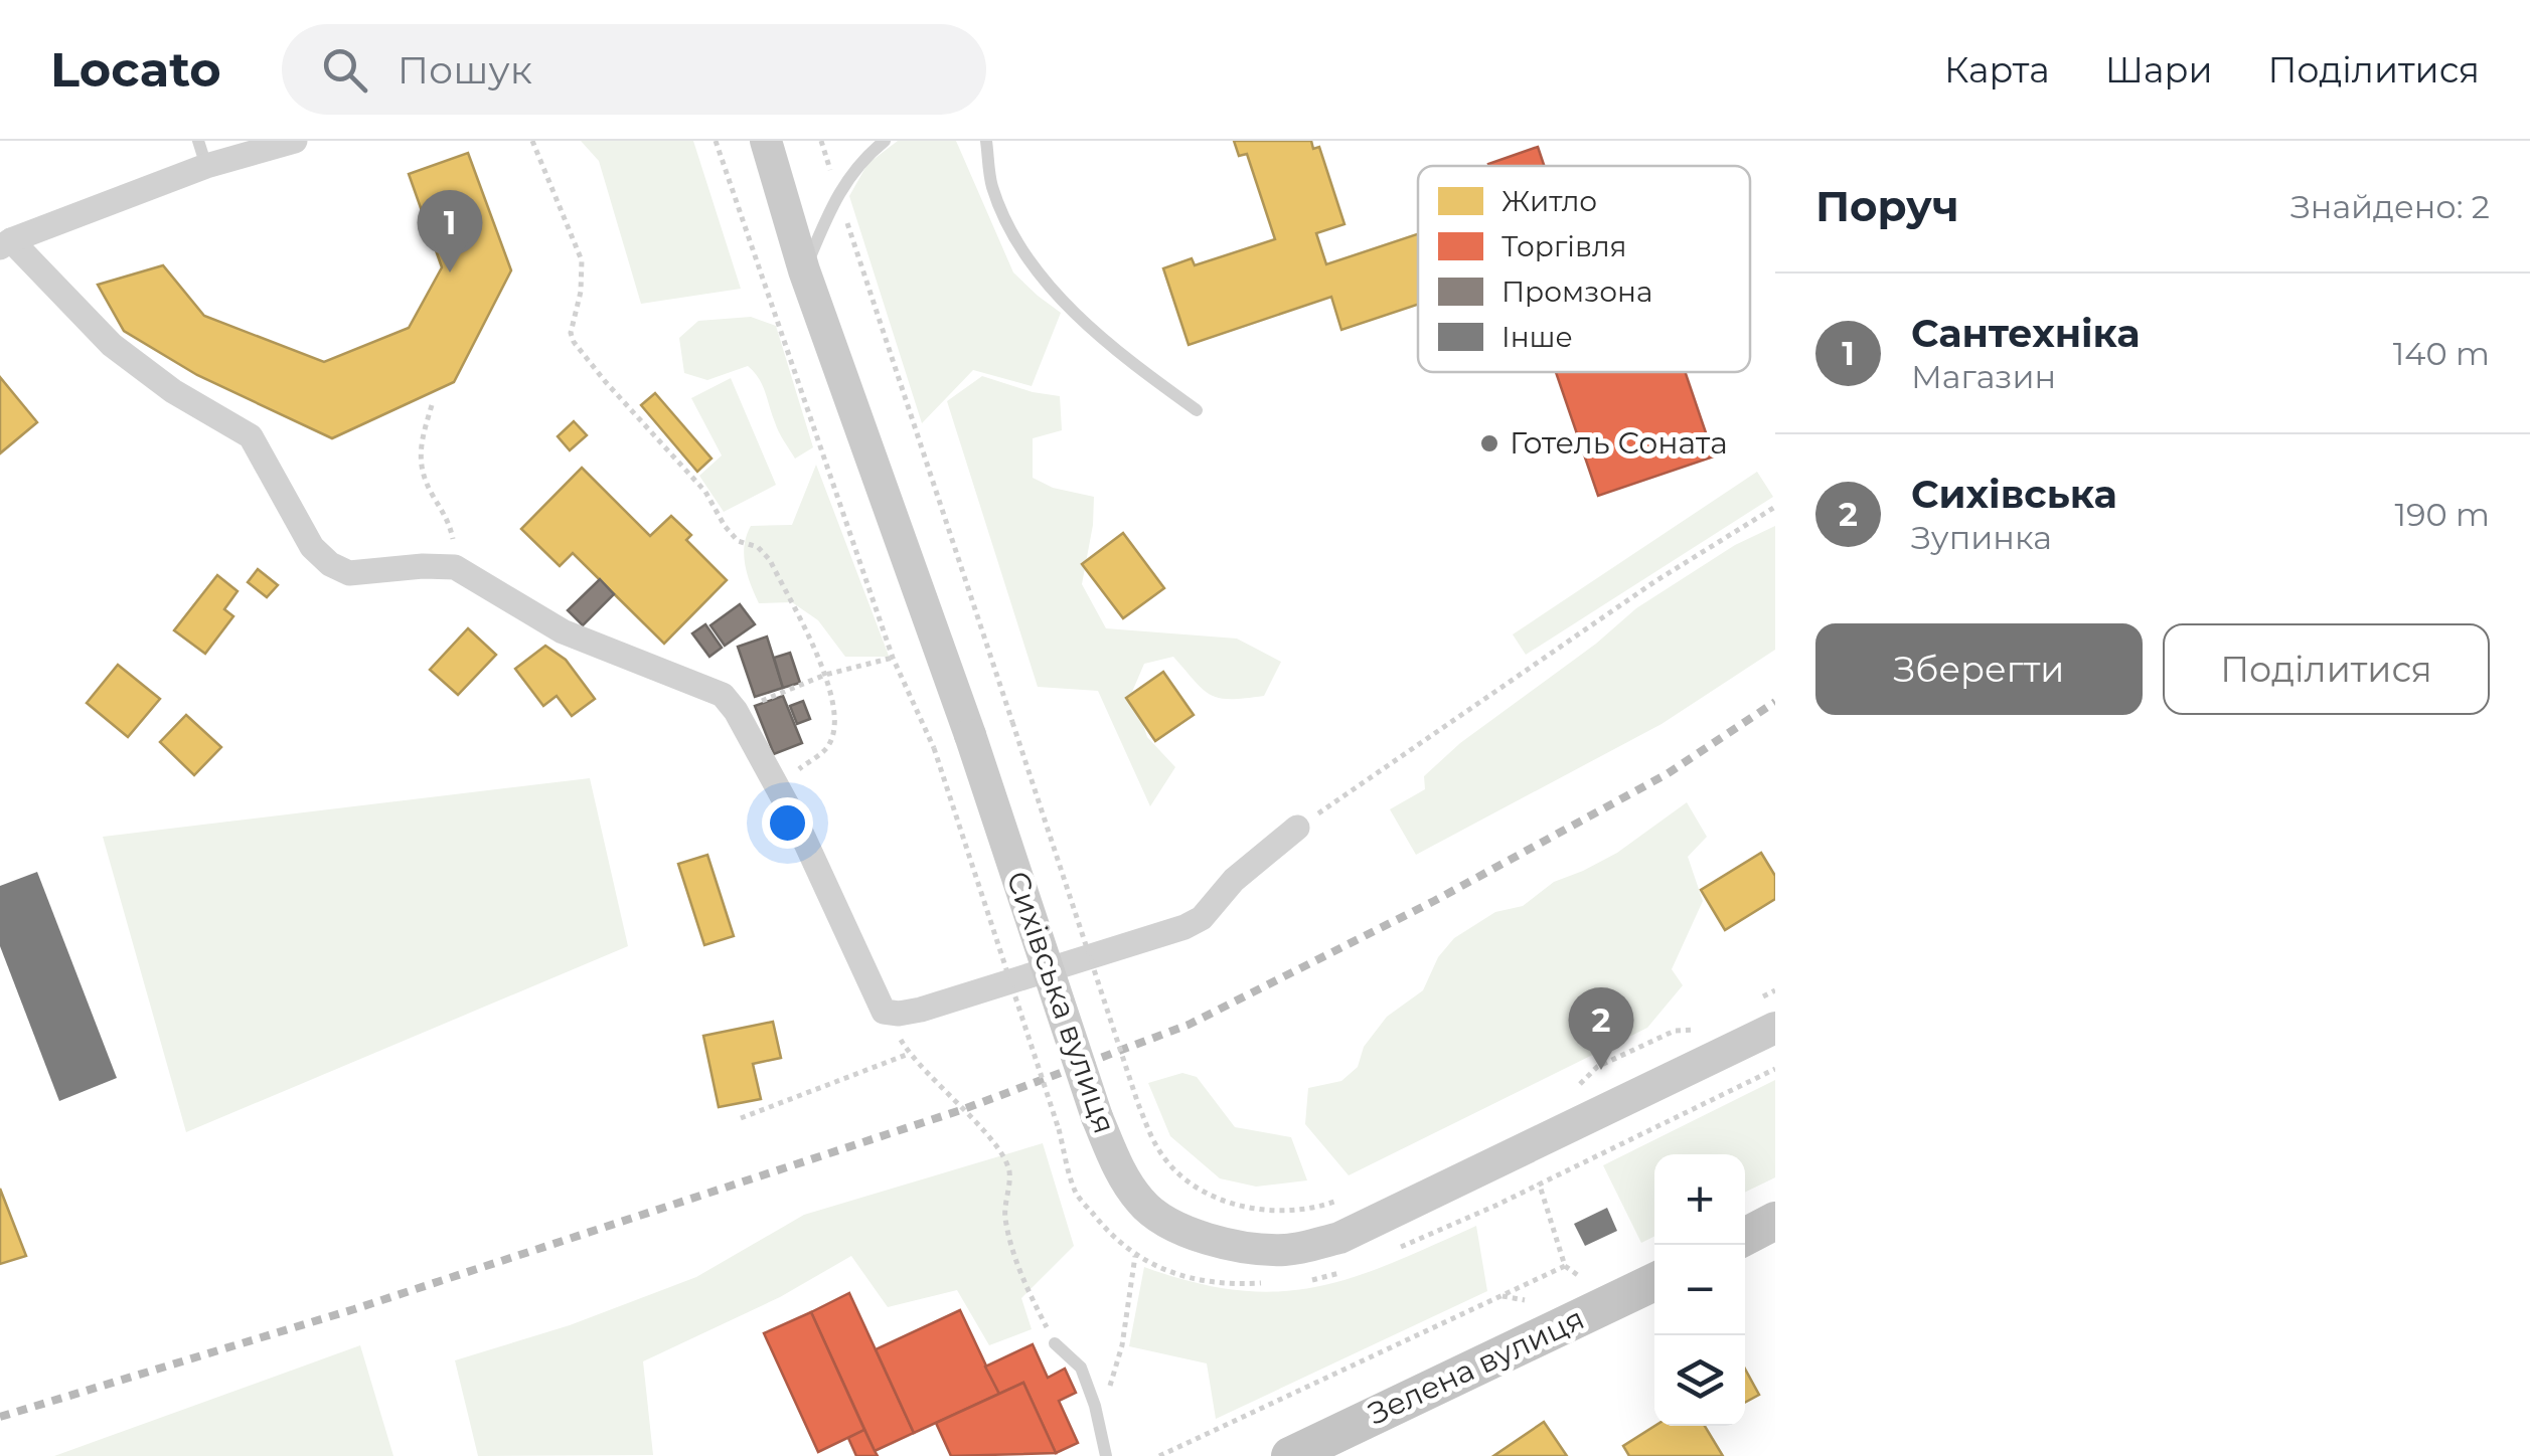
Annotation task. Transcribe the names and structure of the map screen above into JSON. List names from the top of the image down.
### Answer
{
  "streets": {
    "main road": ["Сихівська вулиця", "Зелена вулиця"]
  },
  "places": ["Готель Соната"],
  "legend": [
    "Житло",
    "Торгівля",
    "Промзона",
    "Інше"
  ],
  "page": {
    "header": "Locato",
    "search": "Пошук",
    "nav": ["Карта", "Шари", "Поділитися"],
    "heading": ["Поруч", "Знайдено: 2"],
    "pins": ["1", "2"],
    "list": [
      {
        "mark": "1",
        "name": "Сантехніка",
        "note": "Магазин",
        "value": "140 m"
      },
      {
        "mark": "2",
        "name": "Сихівська",
        "note": "Зупинка",
        "value": "190 m"
      }
    ],
    "buttons": ["Зберегти", "Поділитися"],
    "map_buttons": ["+", "−"]
  }
}
